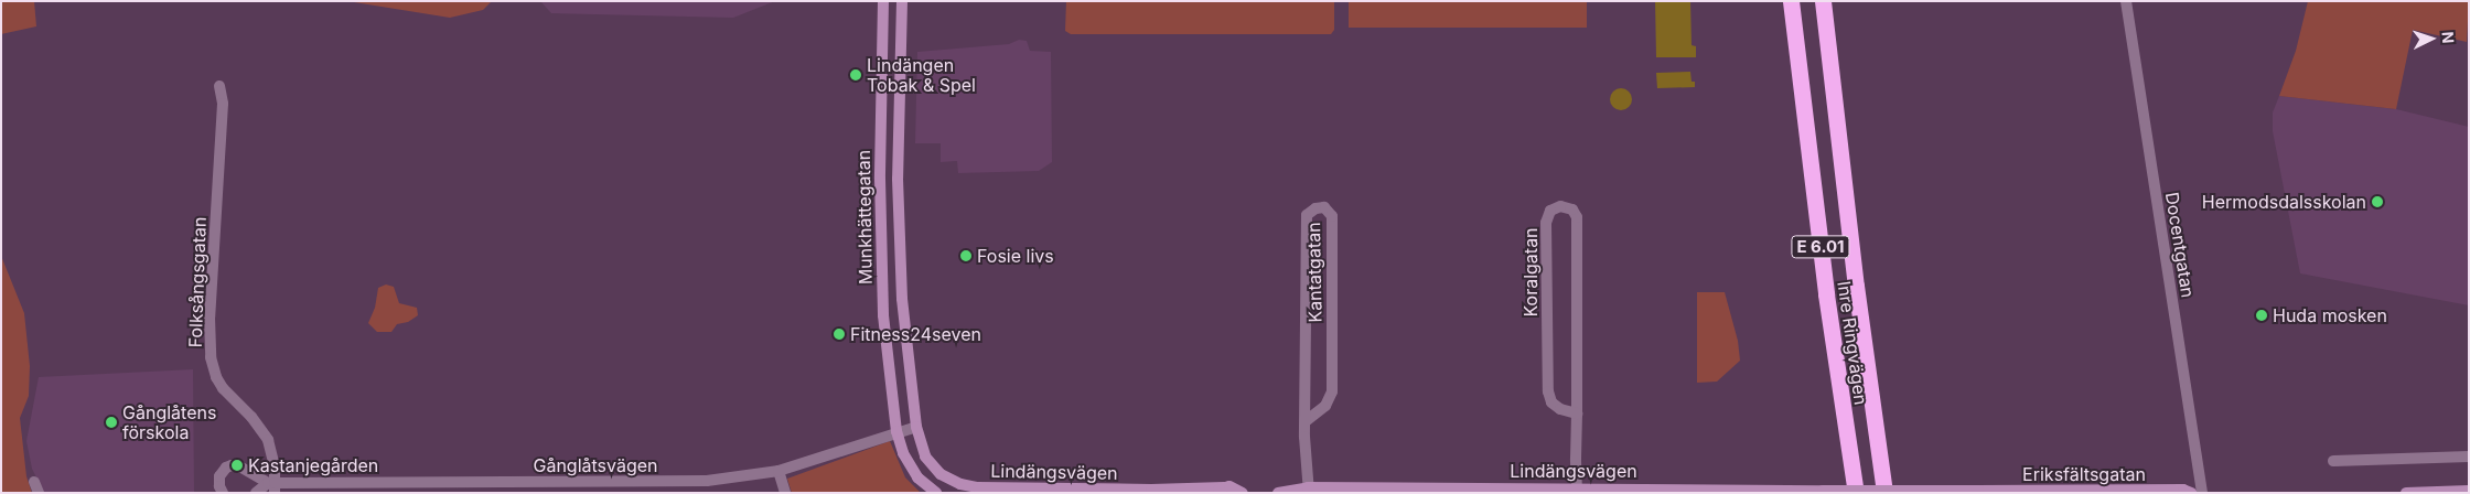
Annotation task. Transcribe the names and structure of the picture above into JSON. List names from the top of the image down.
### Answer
{
  "streets": {
    "highway": ["E 6.01", "Inre Ringvägen"],
    "street": [
      "Munkhättegatan",
      "Docentgatan",
      "Kantatgatan",
      "Koralgatan",
      "Folksångsgatan",
      "Gånglåtsvägen",
      "Lindängsvägen",
      "Eriksfältsgatan"
    ]
  },
  "crossings": [
    ["Munkhättegatan", "Gånglåtsvägen"],
    ["Munkhättegatan", "Lindängsvägen"],
    ["Kantatgatan", "Lindängsvägen"],
    ["Koralgatan", "Lindängsvägen"],
    ["Folksångsgatan", "Gånglåtsvägen"],
    ["Inre Ringvägen", "Lindängsvägen"],
    ["Inre Ringvägen", "Eriksfältsgatan"],
    ["Gånglåtsvägen", "Lindängsvägen"],
    ["Lindängsvägen", "Eriksfältsgatan"]
  ],
  "places": [
    "Lindängen Tobak & Spel",
    "Hermodsdalsskolan",
    "Fosie livs",
    "Huda mosken",
    "Fitness24seven",
    "Gånglåtens förskola",
    "Kastanjegården"
  ],
  "north": "right"
}
